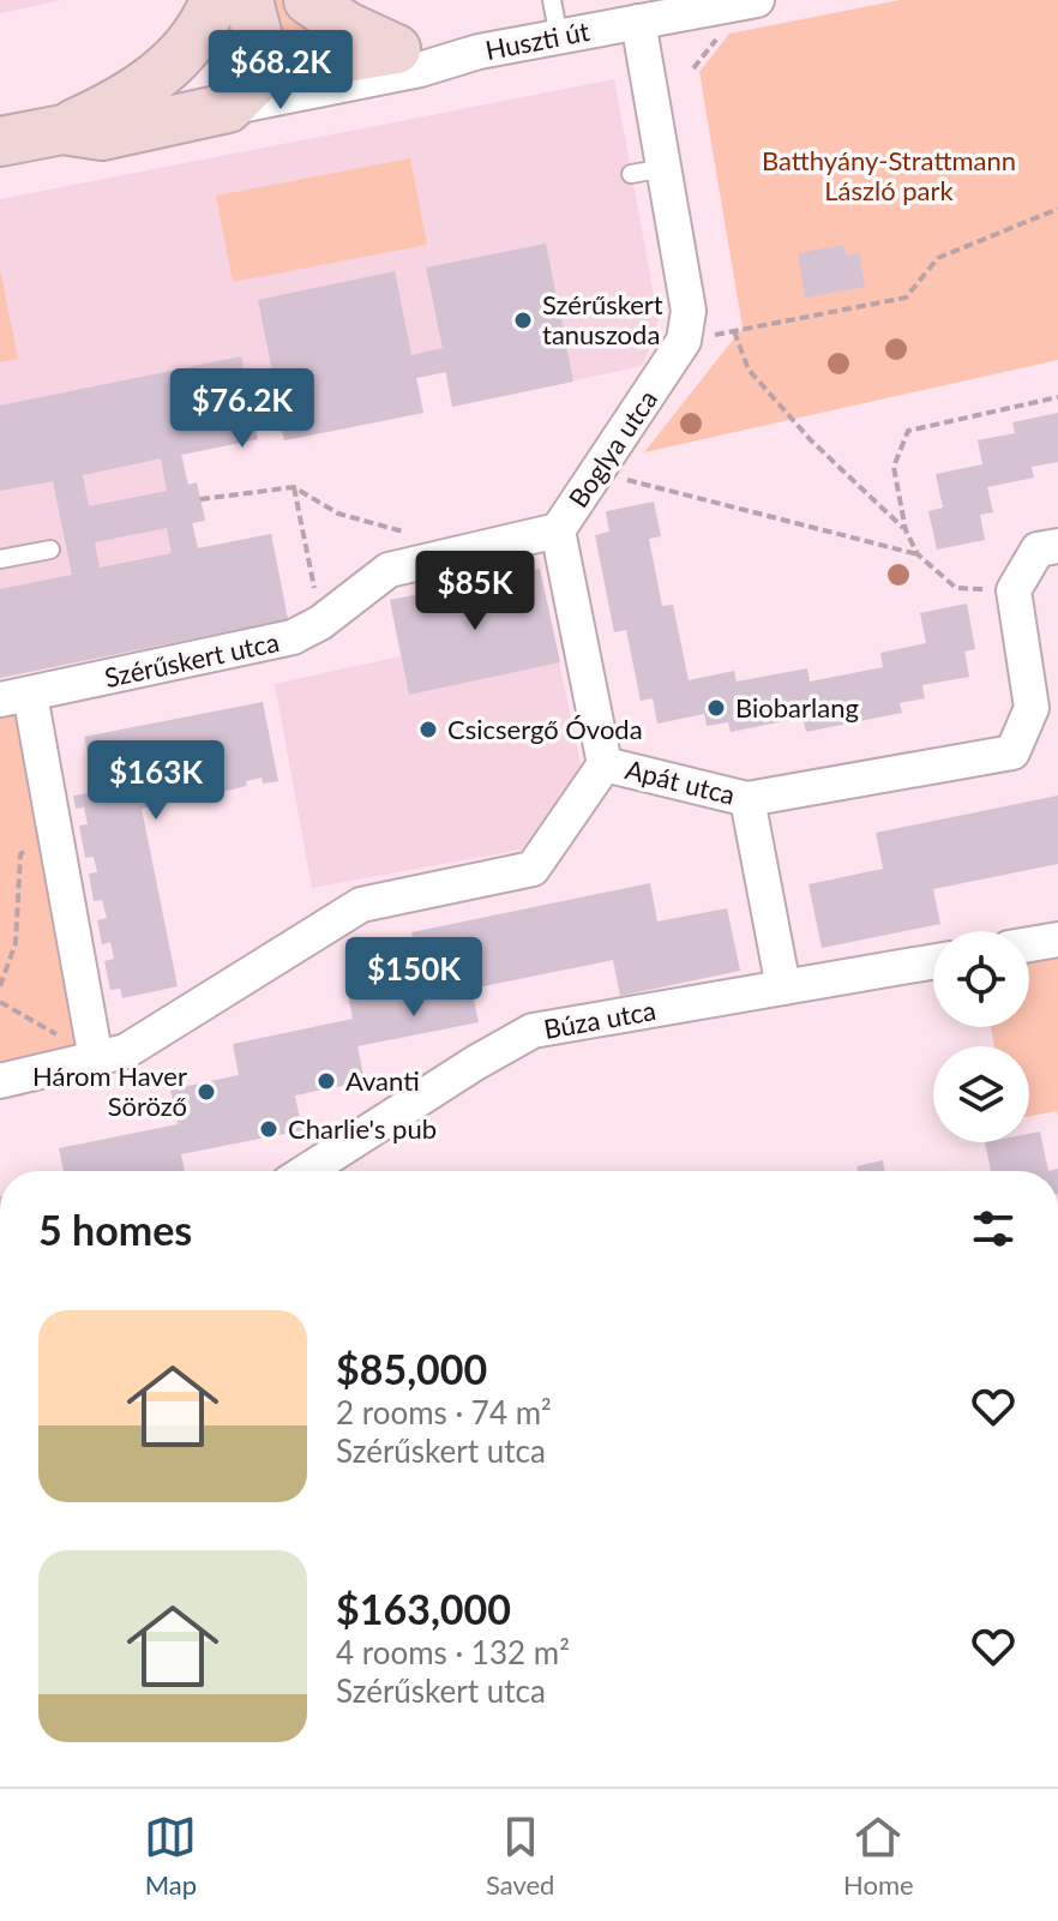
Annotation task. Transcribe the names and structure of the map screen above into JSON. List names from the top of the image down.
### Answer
{
  "streets": {
    "street": [
      "Huszti út",
      "Boglya utca",
      "Szérűskert utca",
      "Apát utca",
      "Búza utca"
    ]
  },
  "crossings": [
    ["Boglya utca", "Szérűskert utca"],
    ["Boglya utca", "Apát utca"],
    ["Szérűskert utca", "Apát utca"]
  ],
  "parks": ["Batthyány-Strattmann László park"],
  "places": [
    "Szérűskert tanuszoda",
    "Biobarlang",
    "Csicsergő Óvoda",
    "Avanti",
    "Három Haver Söröző",
    "Charlie's pub"
  ],
  "page": {
    "price": [
      "$68.2K",
      "$76.2K",
      "$85K",
      "$163K",
      "$150K"
    ],
    "heading": "5 homes",
    "list": [
      {
        "name": "$85,000",
        "note": "2 rooms · 74 m² · Szérűskert utca"
      },
      {
        "name": "$163,000",
        "note": "4 rooms · 132 m² · Szérűskert utca"
      }
    ],
    "tabs": ["Map", "Saved", "Home"]
  }
}
